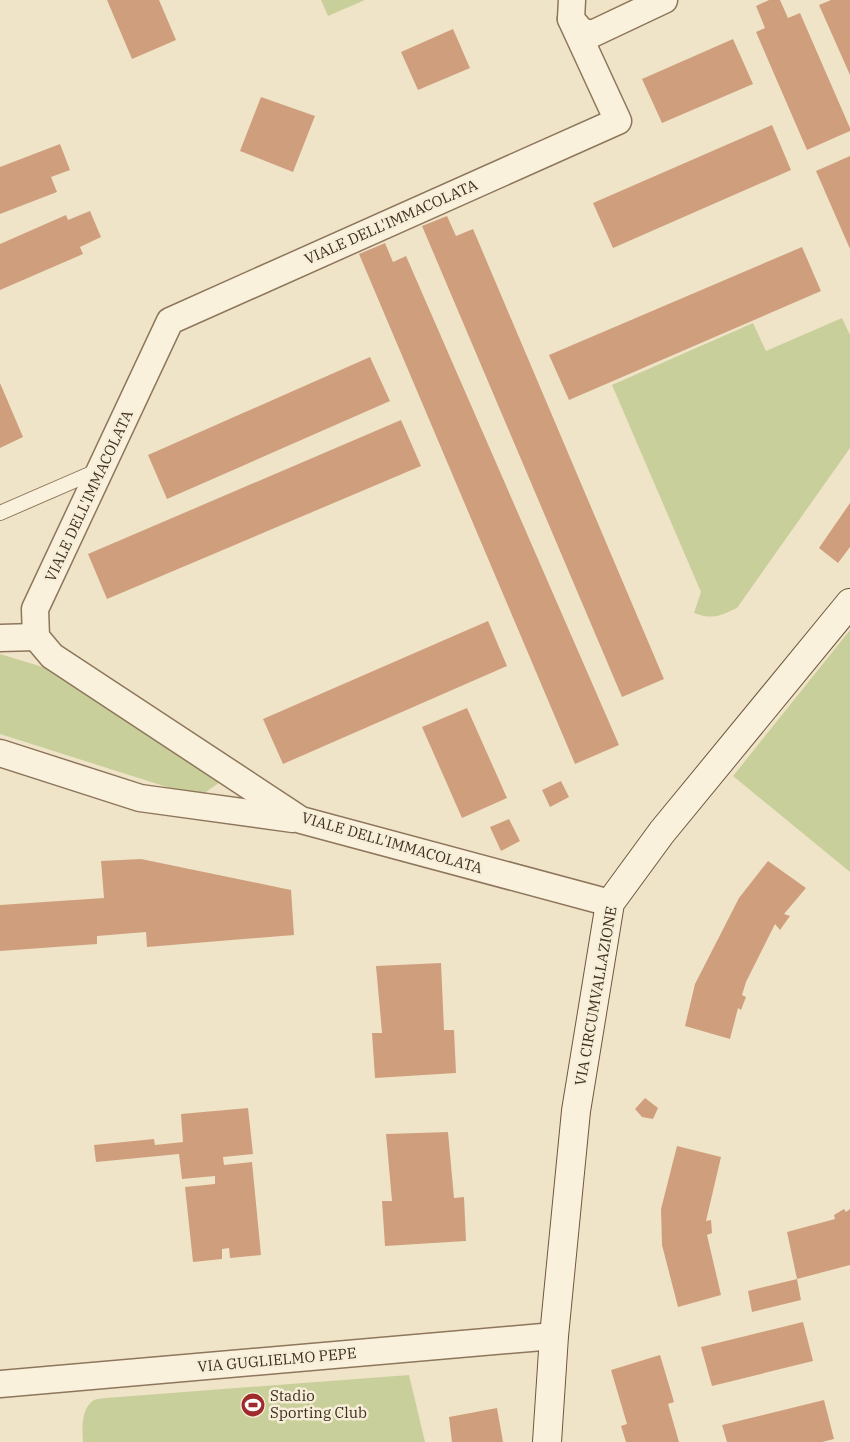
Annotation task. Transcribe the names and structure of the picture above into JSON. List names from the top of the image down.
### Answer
{
  "streets": {
    "street": ["VIALE DELL'IMMACOLATA", "VIA CIRCUMVALLAZIONE", "VIA GUGLIELMO PEPE"]
  },
  "crossings": [
    ["VIALE DELL'IMMACOLATA", "VIA CIRCUMVALLAZIONE"],
    ["VIA CIRCUMVALLAZIONE", "VIA GUGLIELMO PEPE"]
  ],
  "places": {
    "sports": ["Stadio Sporting Club"]
  }
}
